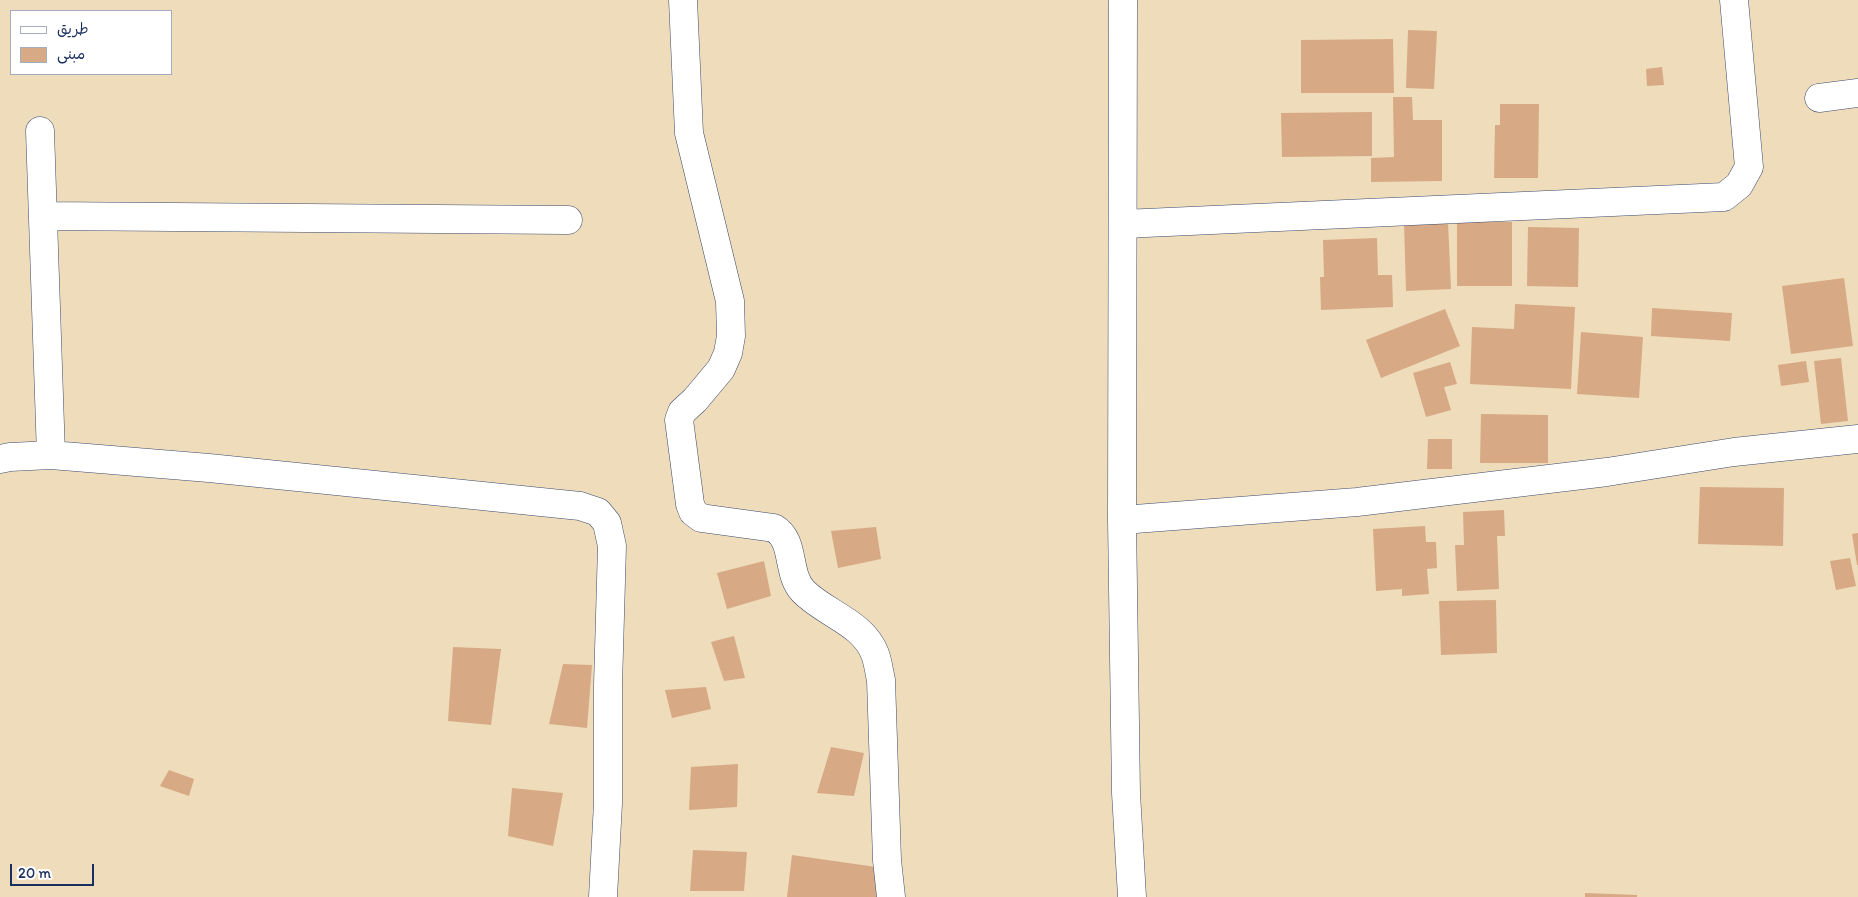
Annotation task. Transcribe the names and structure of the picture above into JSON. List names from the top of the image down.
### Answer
{
  "legend": ["طريق", "مبنى"],
  "scale_bar": "20 m"
}
